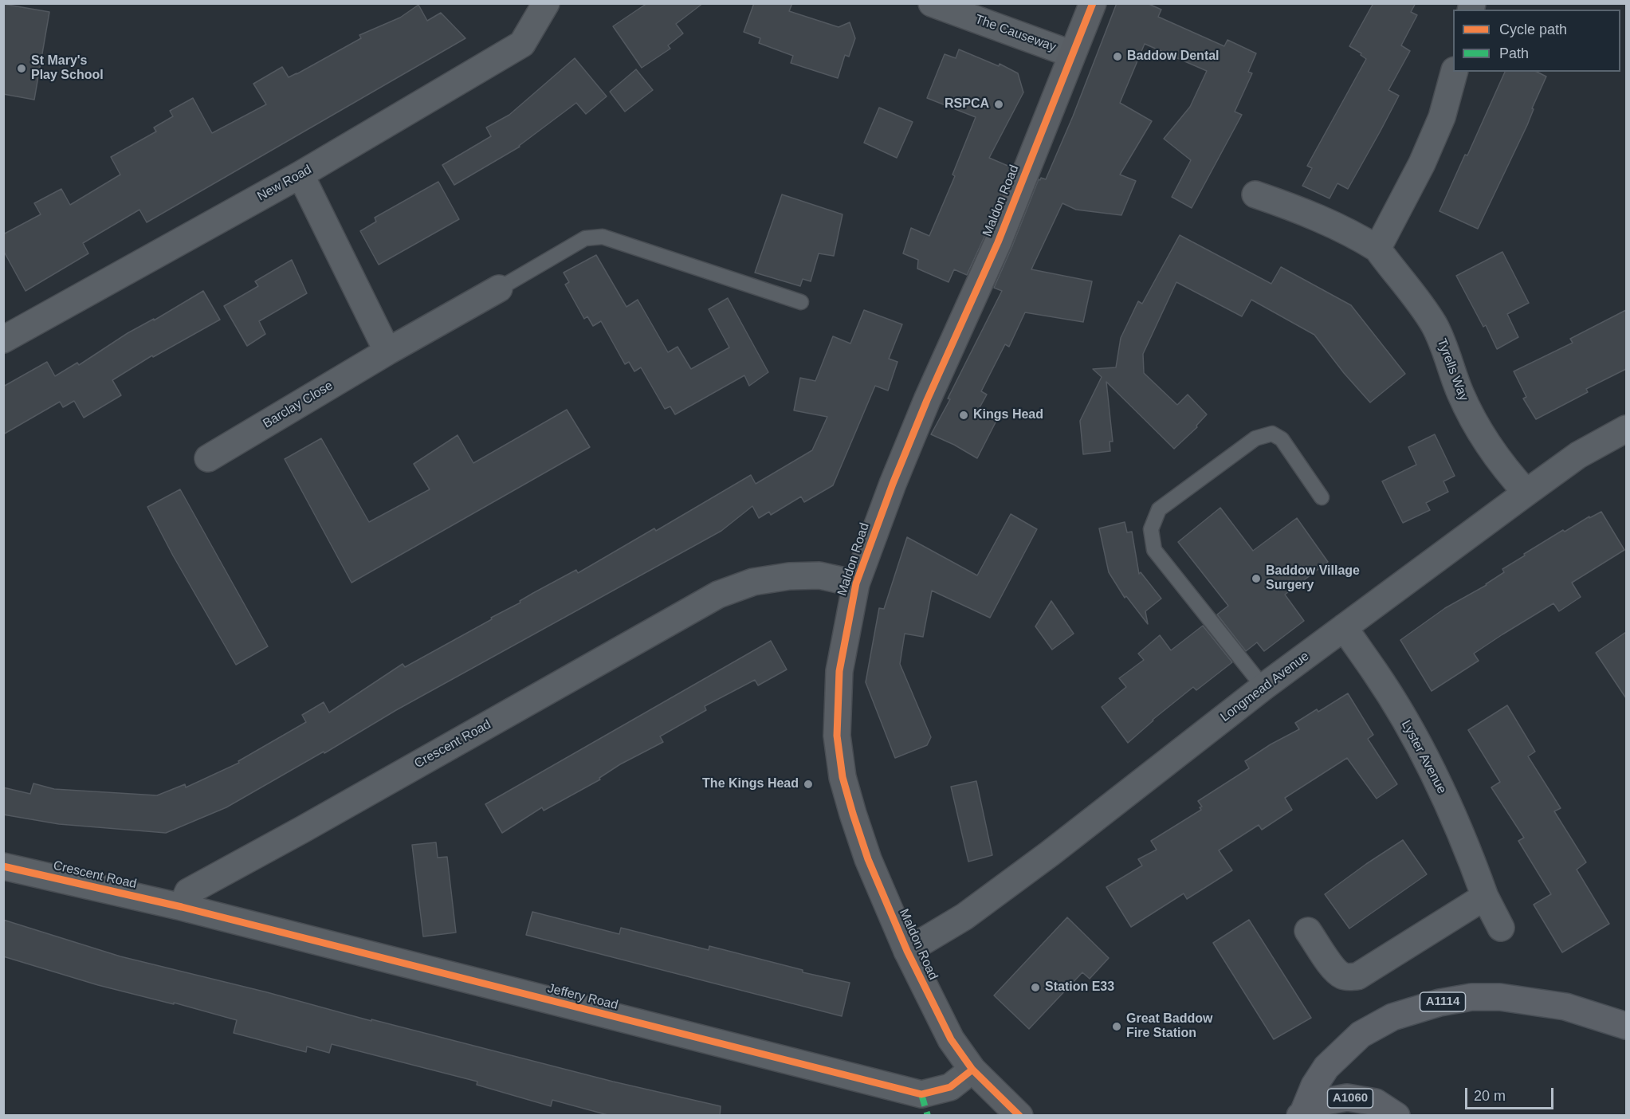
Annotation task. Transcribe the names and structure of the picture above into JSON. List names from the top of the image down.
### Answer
{
  "streets": {
    "main road": ["A1114", "A1060"],
    "street": [
      "The Causeway",
      "New Road",
      "Maldon Road",
      "Tyrells Way",
      "Barclay Close",
      "Longmead Avenue",
      "Crescent Road",
      "Lyster Avenue",
      "Jeffery Road"
    ]
  },
  "crossings": [
    ["The Causeway", "Maldon Road"],
    ["Maldon Road", "Longmead Avenue"],
    ["Maldon Road", "Crescent Road"],
    ["Maldon Road", "Jeffery Road"],
    ["Tyrells Way", "Longmead Avenue"],
    ["Longmead Avenue", "Lyster Avenue"],
    ["Crescent Road", "Jeffery Road"],
    ["A1114", "A1060"]
  ],
  "places": [
    "Baddow Dental",
    "St Mary's Play School",
    "RSPCA",
    "Kings Head",
    "Baddow Village Surgery",
    "The Kings Head",
    "Station E33",
    "Great Baddow Fire Station"
  ],
  "legend": ["Cycle path", "Path"],
  "scale_bar": "20 m"
}
